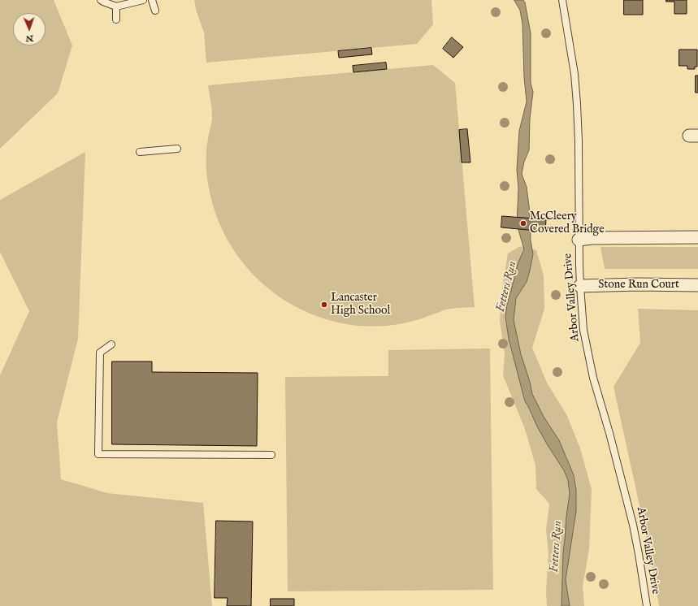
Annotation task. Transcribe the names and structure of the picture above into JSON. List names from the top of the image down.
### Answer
{
  "streets": {
    "street": ["Stone Run Court"],
    "lane": ["Arbor Valley Drive"]
  },
  "crossings": [
    ["Stone Run Court", "Arbor Valley Drive"]
  ],
  "water": ["Fetters Run"],
  "places": ["McCleery Covered Bridge", "Lancaster High School"],
  "north": "bottom"
}
